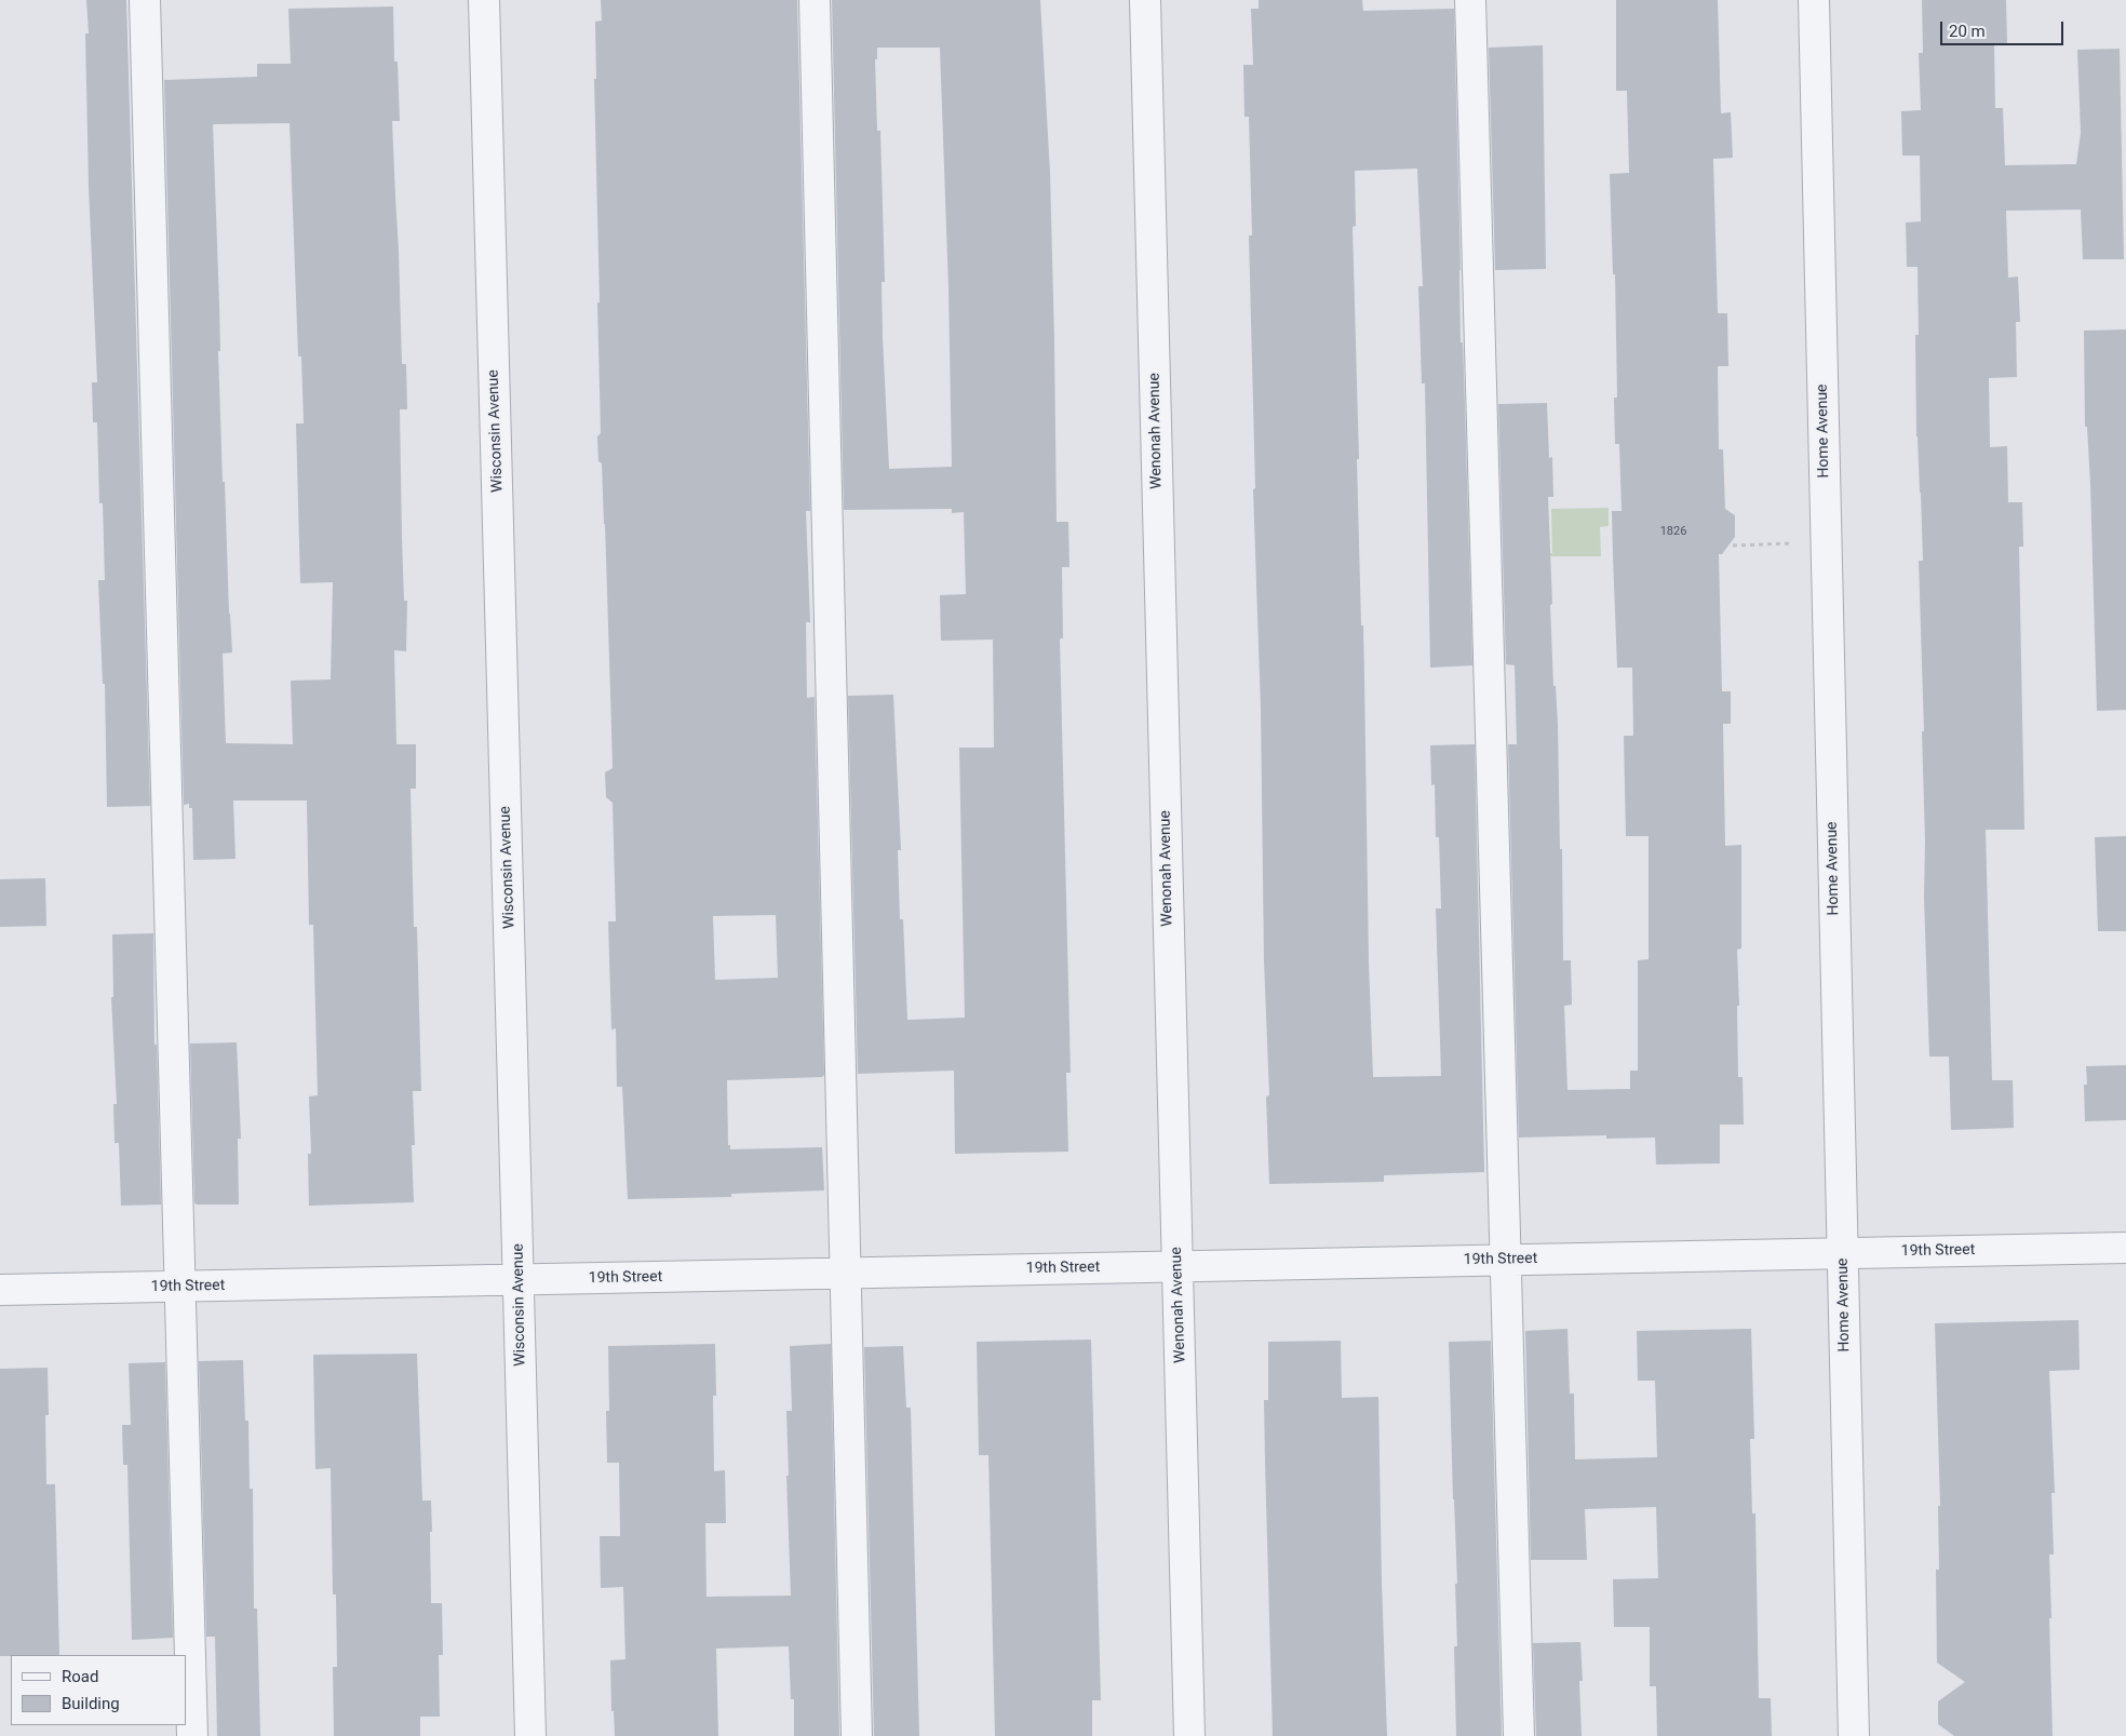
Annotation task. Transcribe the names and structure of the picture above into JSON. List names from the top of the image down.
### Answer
{
  "streets": {
    "street": [
      "Wisconsin Avenue",
      "Wenonah Avenue",
      "Home Avenue",
      "19th Street"
    ]
  },
  "crossings": [
    ["Wisconsin Avenue", "19th Street"],
    ["Wenonah Avenue", "19th Street"],
    ["Home Avenue", "19th Street"]
  ],
  "house_numbers": ["1826"],
  "legend": ["Road", "Building"],
  "scale_bar": "20 m"
}
